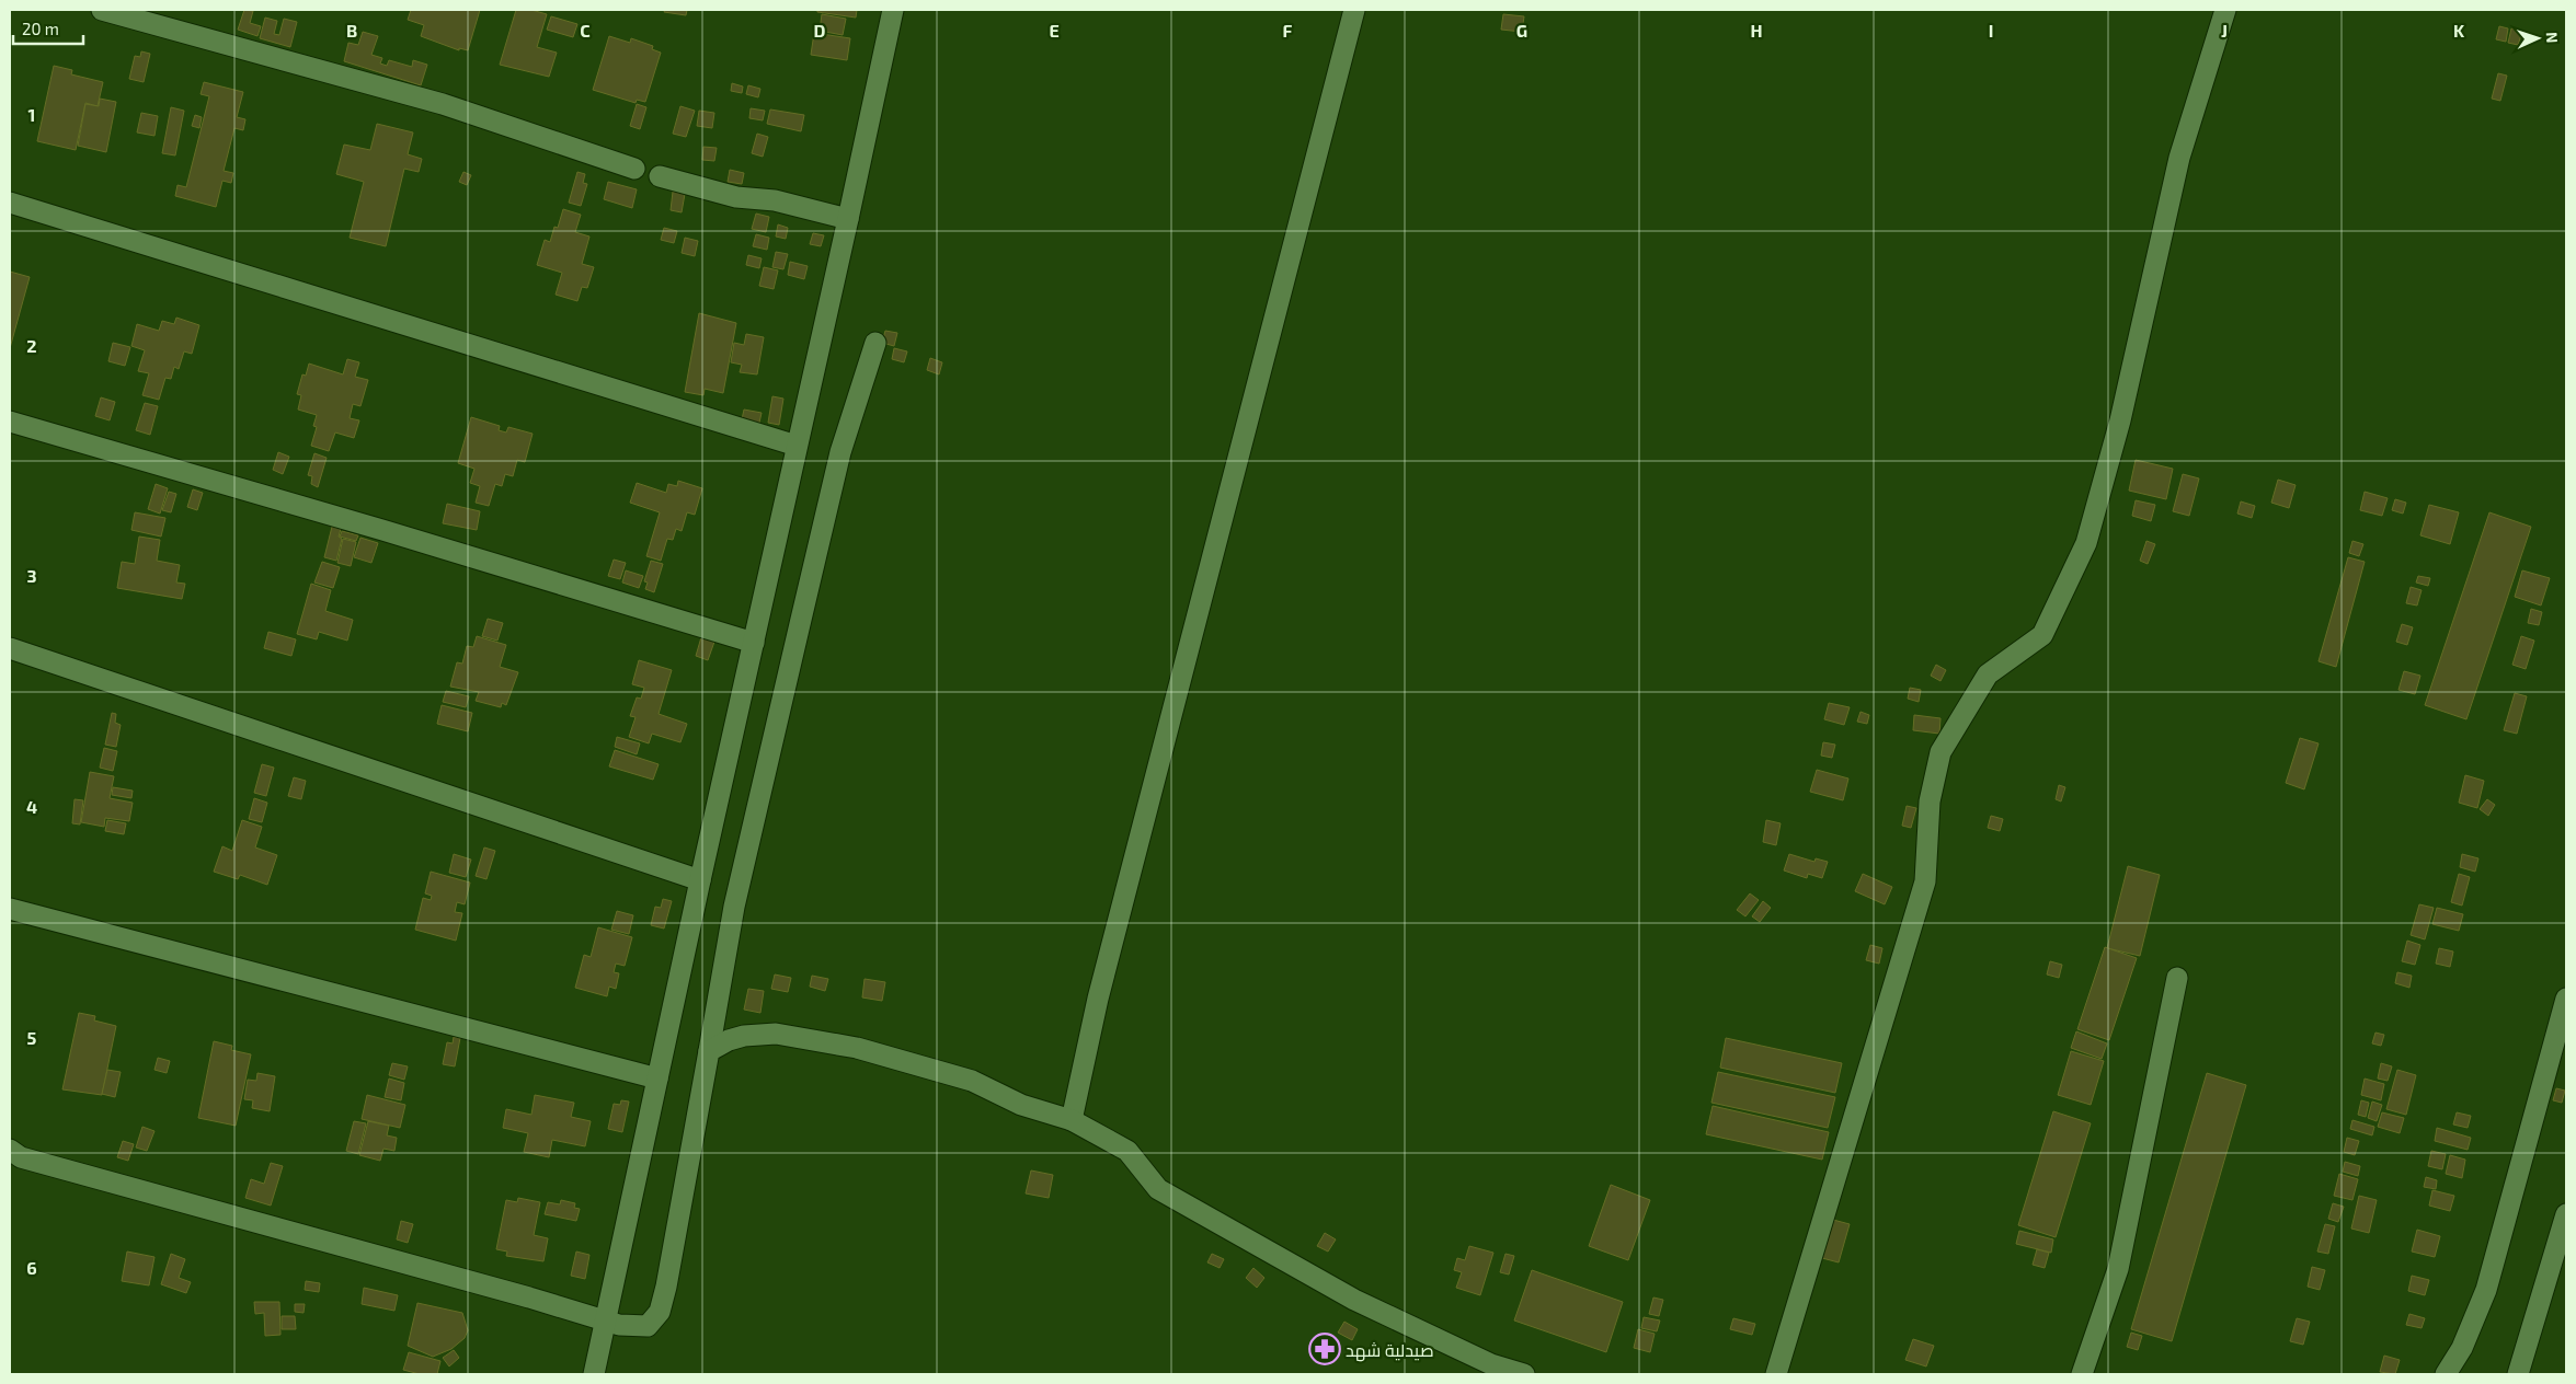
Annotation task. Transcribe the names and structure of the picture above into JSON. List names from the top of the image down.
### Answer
{
  "places": {
    "pharmacy": ["صيدلية شهد"]
  },
  "scale_bar": "20 m",
  "north": "right",
  "grid": {
    "columns": [
      "B",
      "C",
      "D",
      "E",
      "F",
      "G",
      "H",
      "I",
      "J",
      "K"
    ],
    "rows": [
      "1",
      "2",
      "3",
      "4",
      "5",
      "6"
    ]
  }
}
